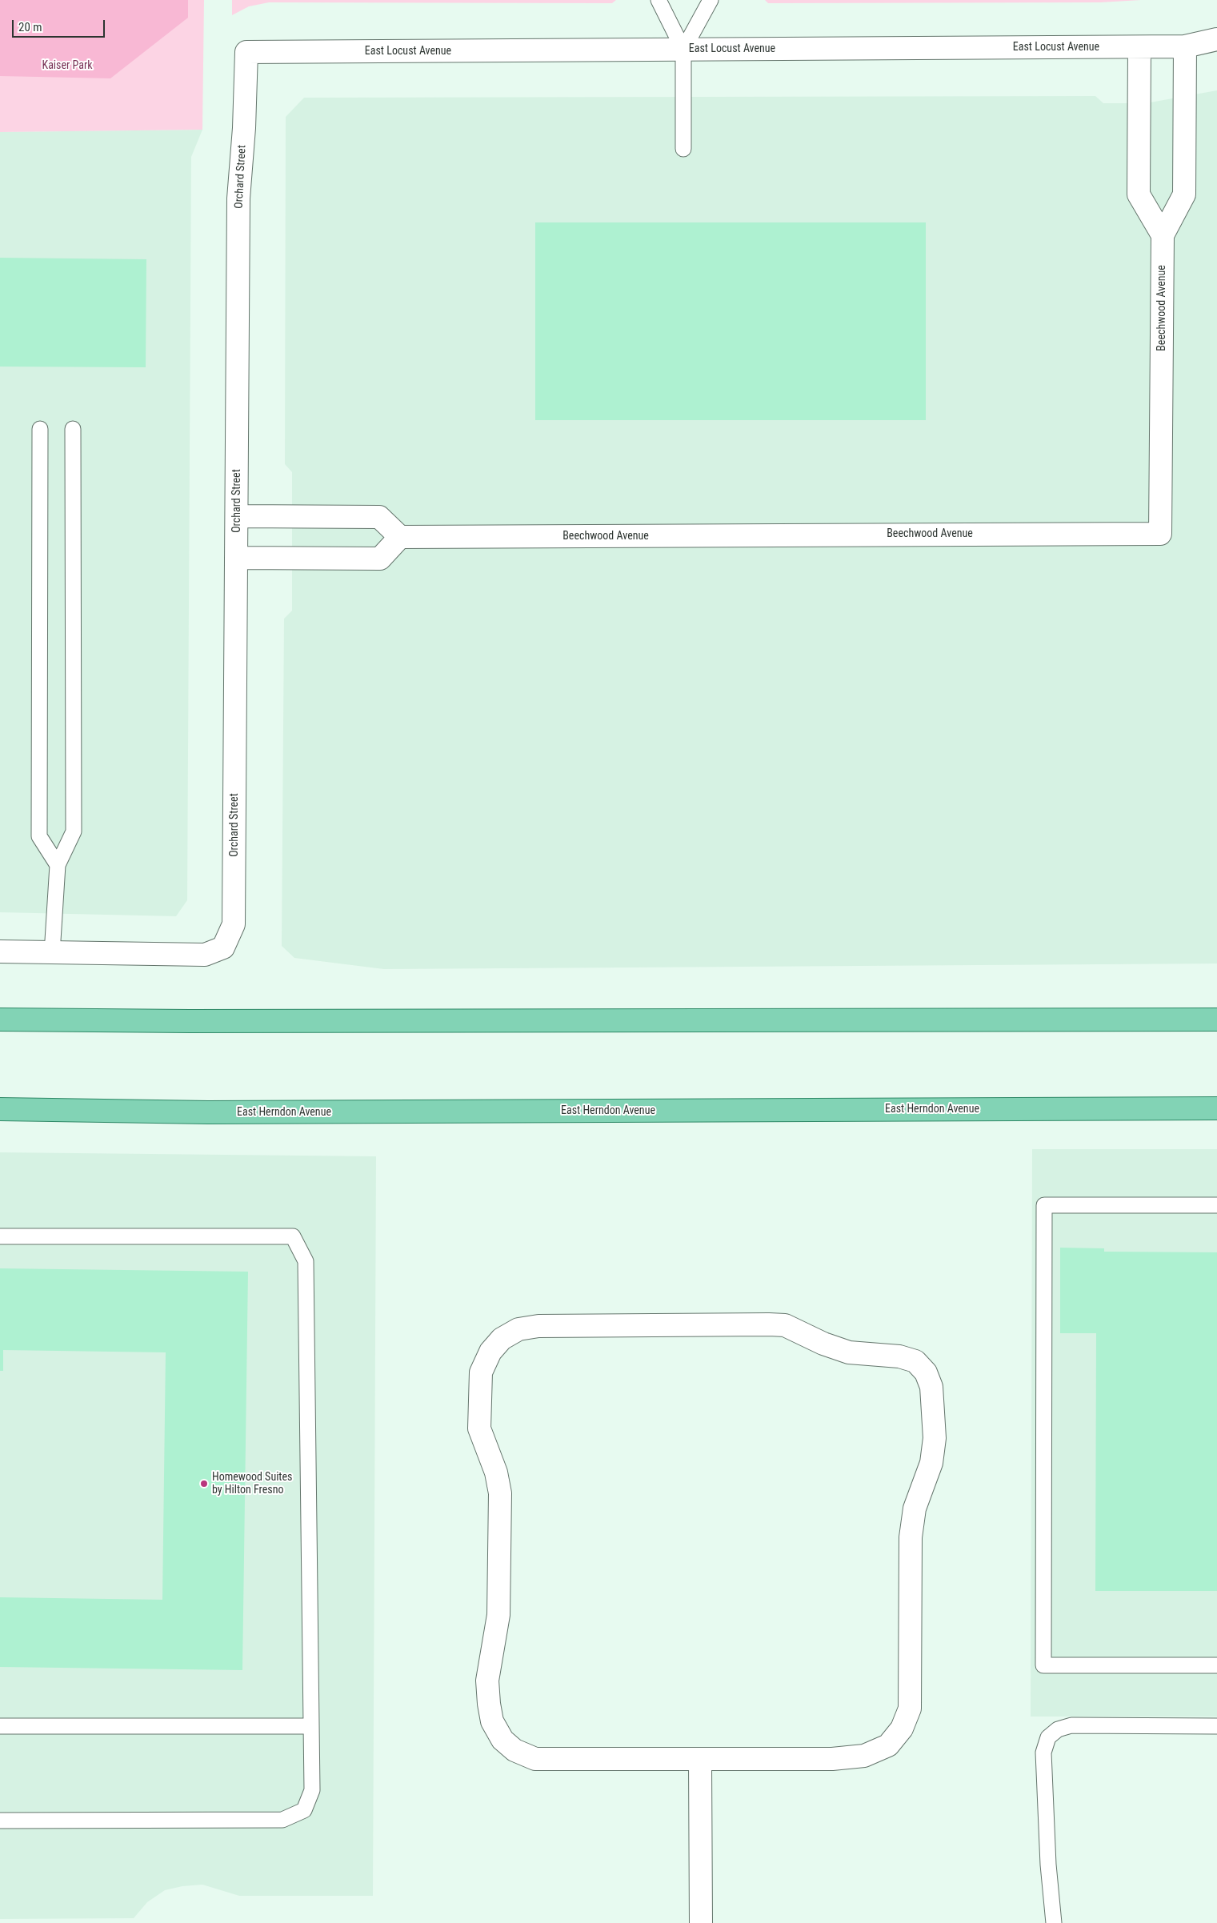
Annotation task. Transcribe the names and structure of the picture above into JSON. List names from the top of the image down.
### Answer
{
  "streets": {
    "main road": ["East Herndon Avenue"],
    "street": ["East Locust Avenue", "Orchard Street", "Beechwood Avenue"]
  },
  "crossings": [
    ["East Locust Avenue", "Orchard Street"],
    ["East Locust Avenue", "Beechwood Avenue"]
  ],
  "parks": ["Kaiser Park"],
  "places": ["Homewood Suites by Hilton Fresno"],
  "scale_bar": "20 m"
}
